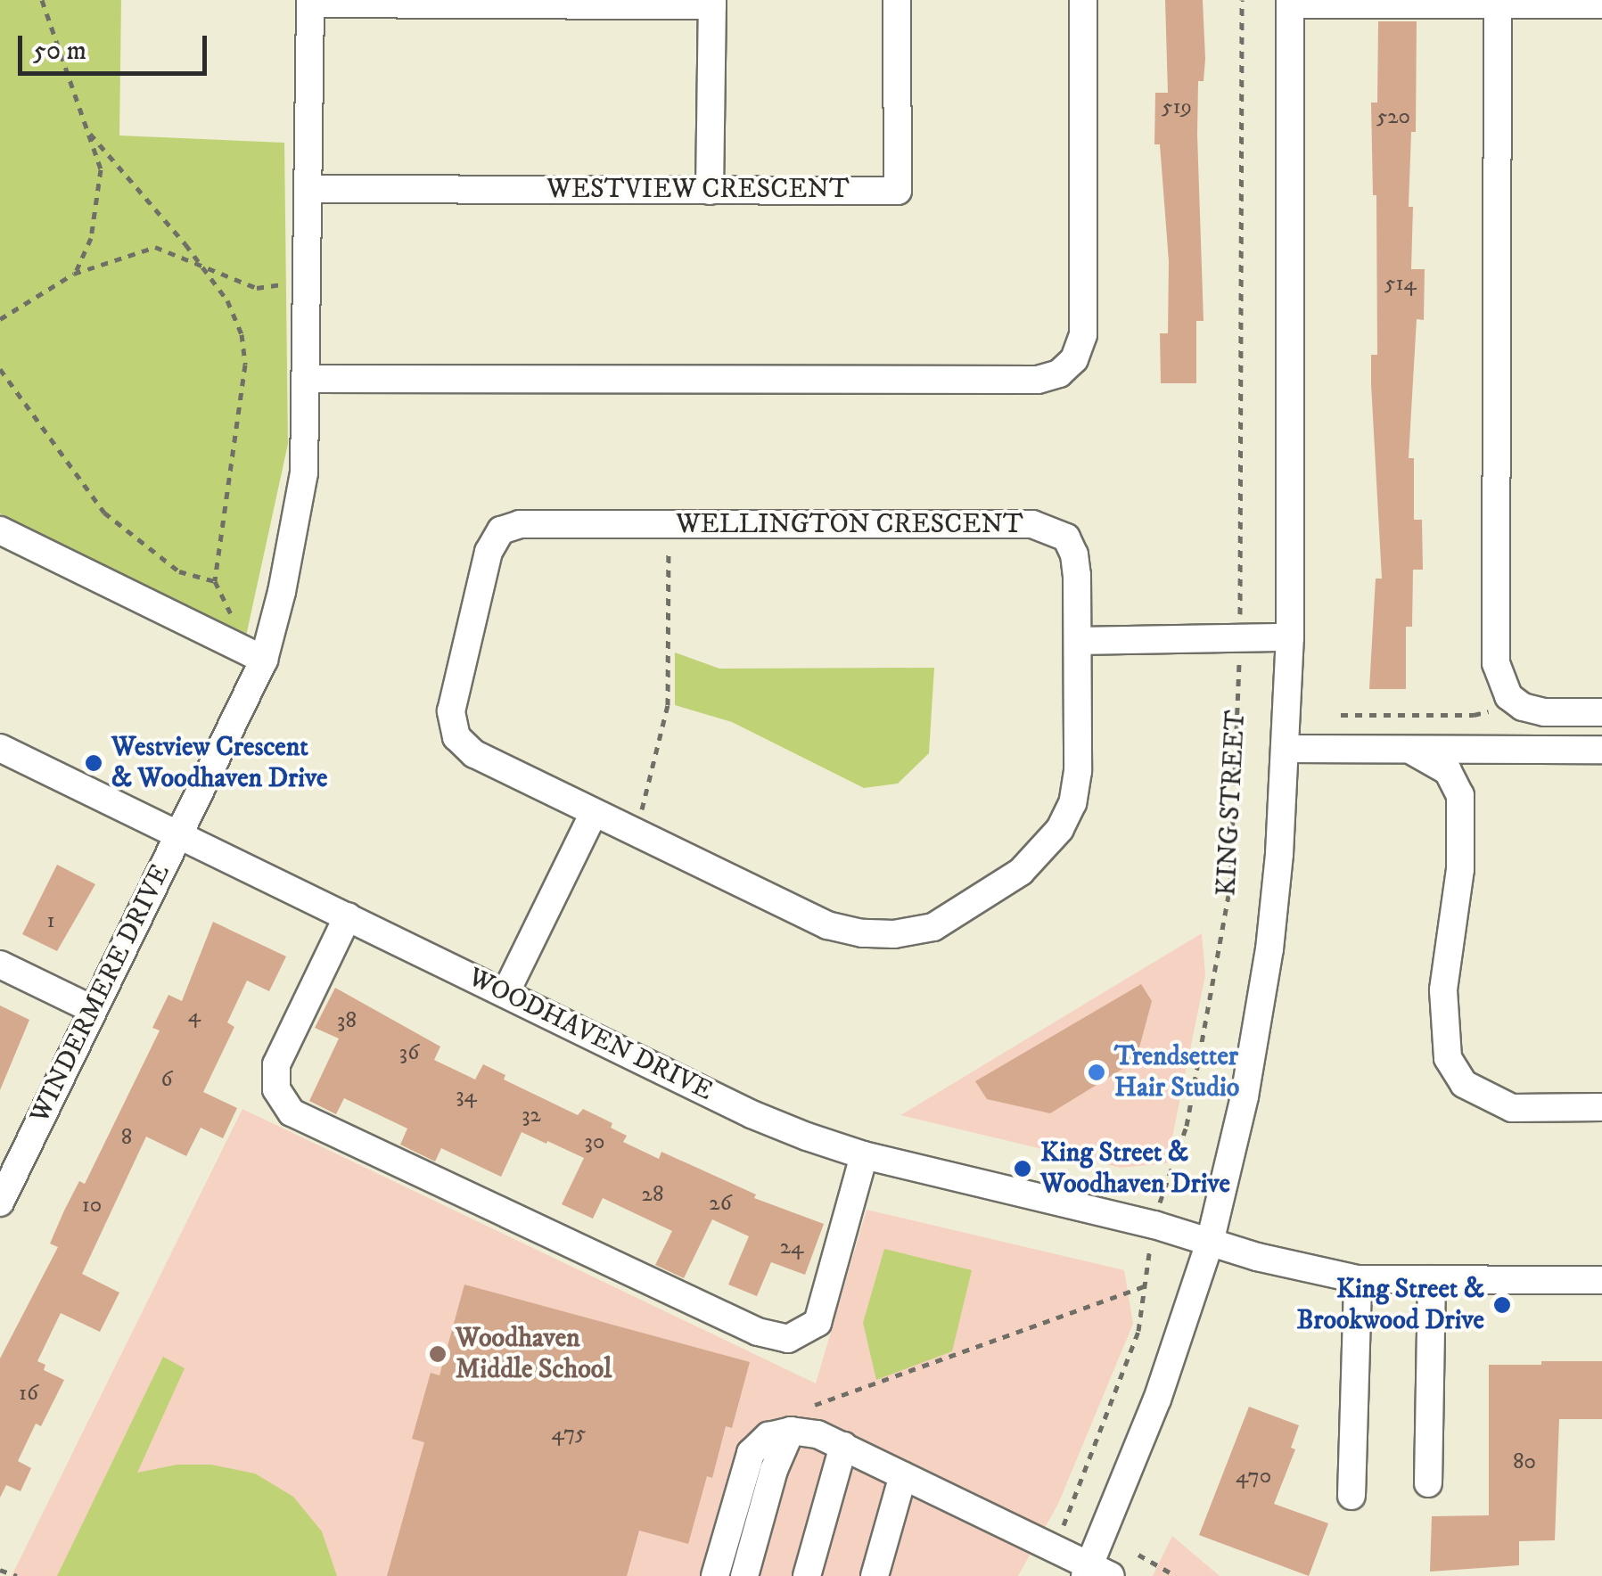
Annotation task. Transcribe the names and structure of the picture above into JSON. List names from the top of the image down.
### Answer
{
  "streets": {
    "street": [
      "WESTVIEW CRESCENT",
      "WELLINGTON CRESCENT",
      "KING STREET",
      "WINDERMERE DRIVE",
      "WOODHAVEN DRIVE"
    ]
  },
  "crossings": [
    ["KING STREET", "WOODHAVEN DRIVE"],
    ["WINDERMERE DRIVE", "WOODHAVEN DRIVE"]
  ],
  "places": [
    "Westview Crescent & Woodhaven Drive",
    "Trendsetter Hair Studio",
    "King Street & Woodhaven Drive",
    "King Street & Brookwood Drive",
    "Woodhaven Middle School"
  ],
  "house_numbers": [
    "519",
    "520",
    "514",
    "1",
    "4",
    "38",
    "36",
    "6",
    "34",
    "32",
    "8",
    "30",
    "28",
    "26",
    "10",
    "24",
    "16",
    "475",
    "80",
    "470"
  ],
  "scale_bar": "50 m"
}
